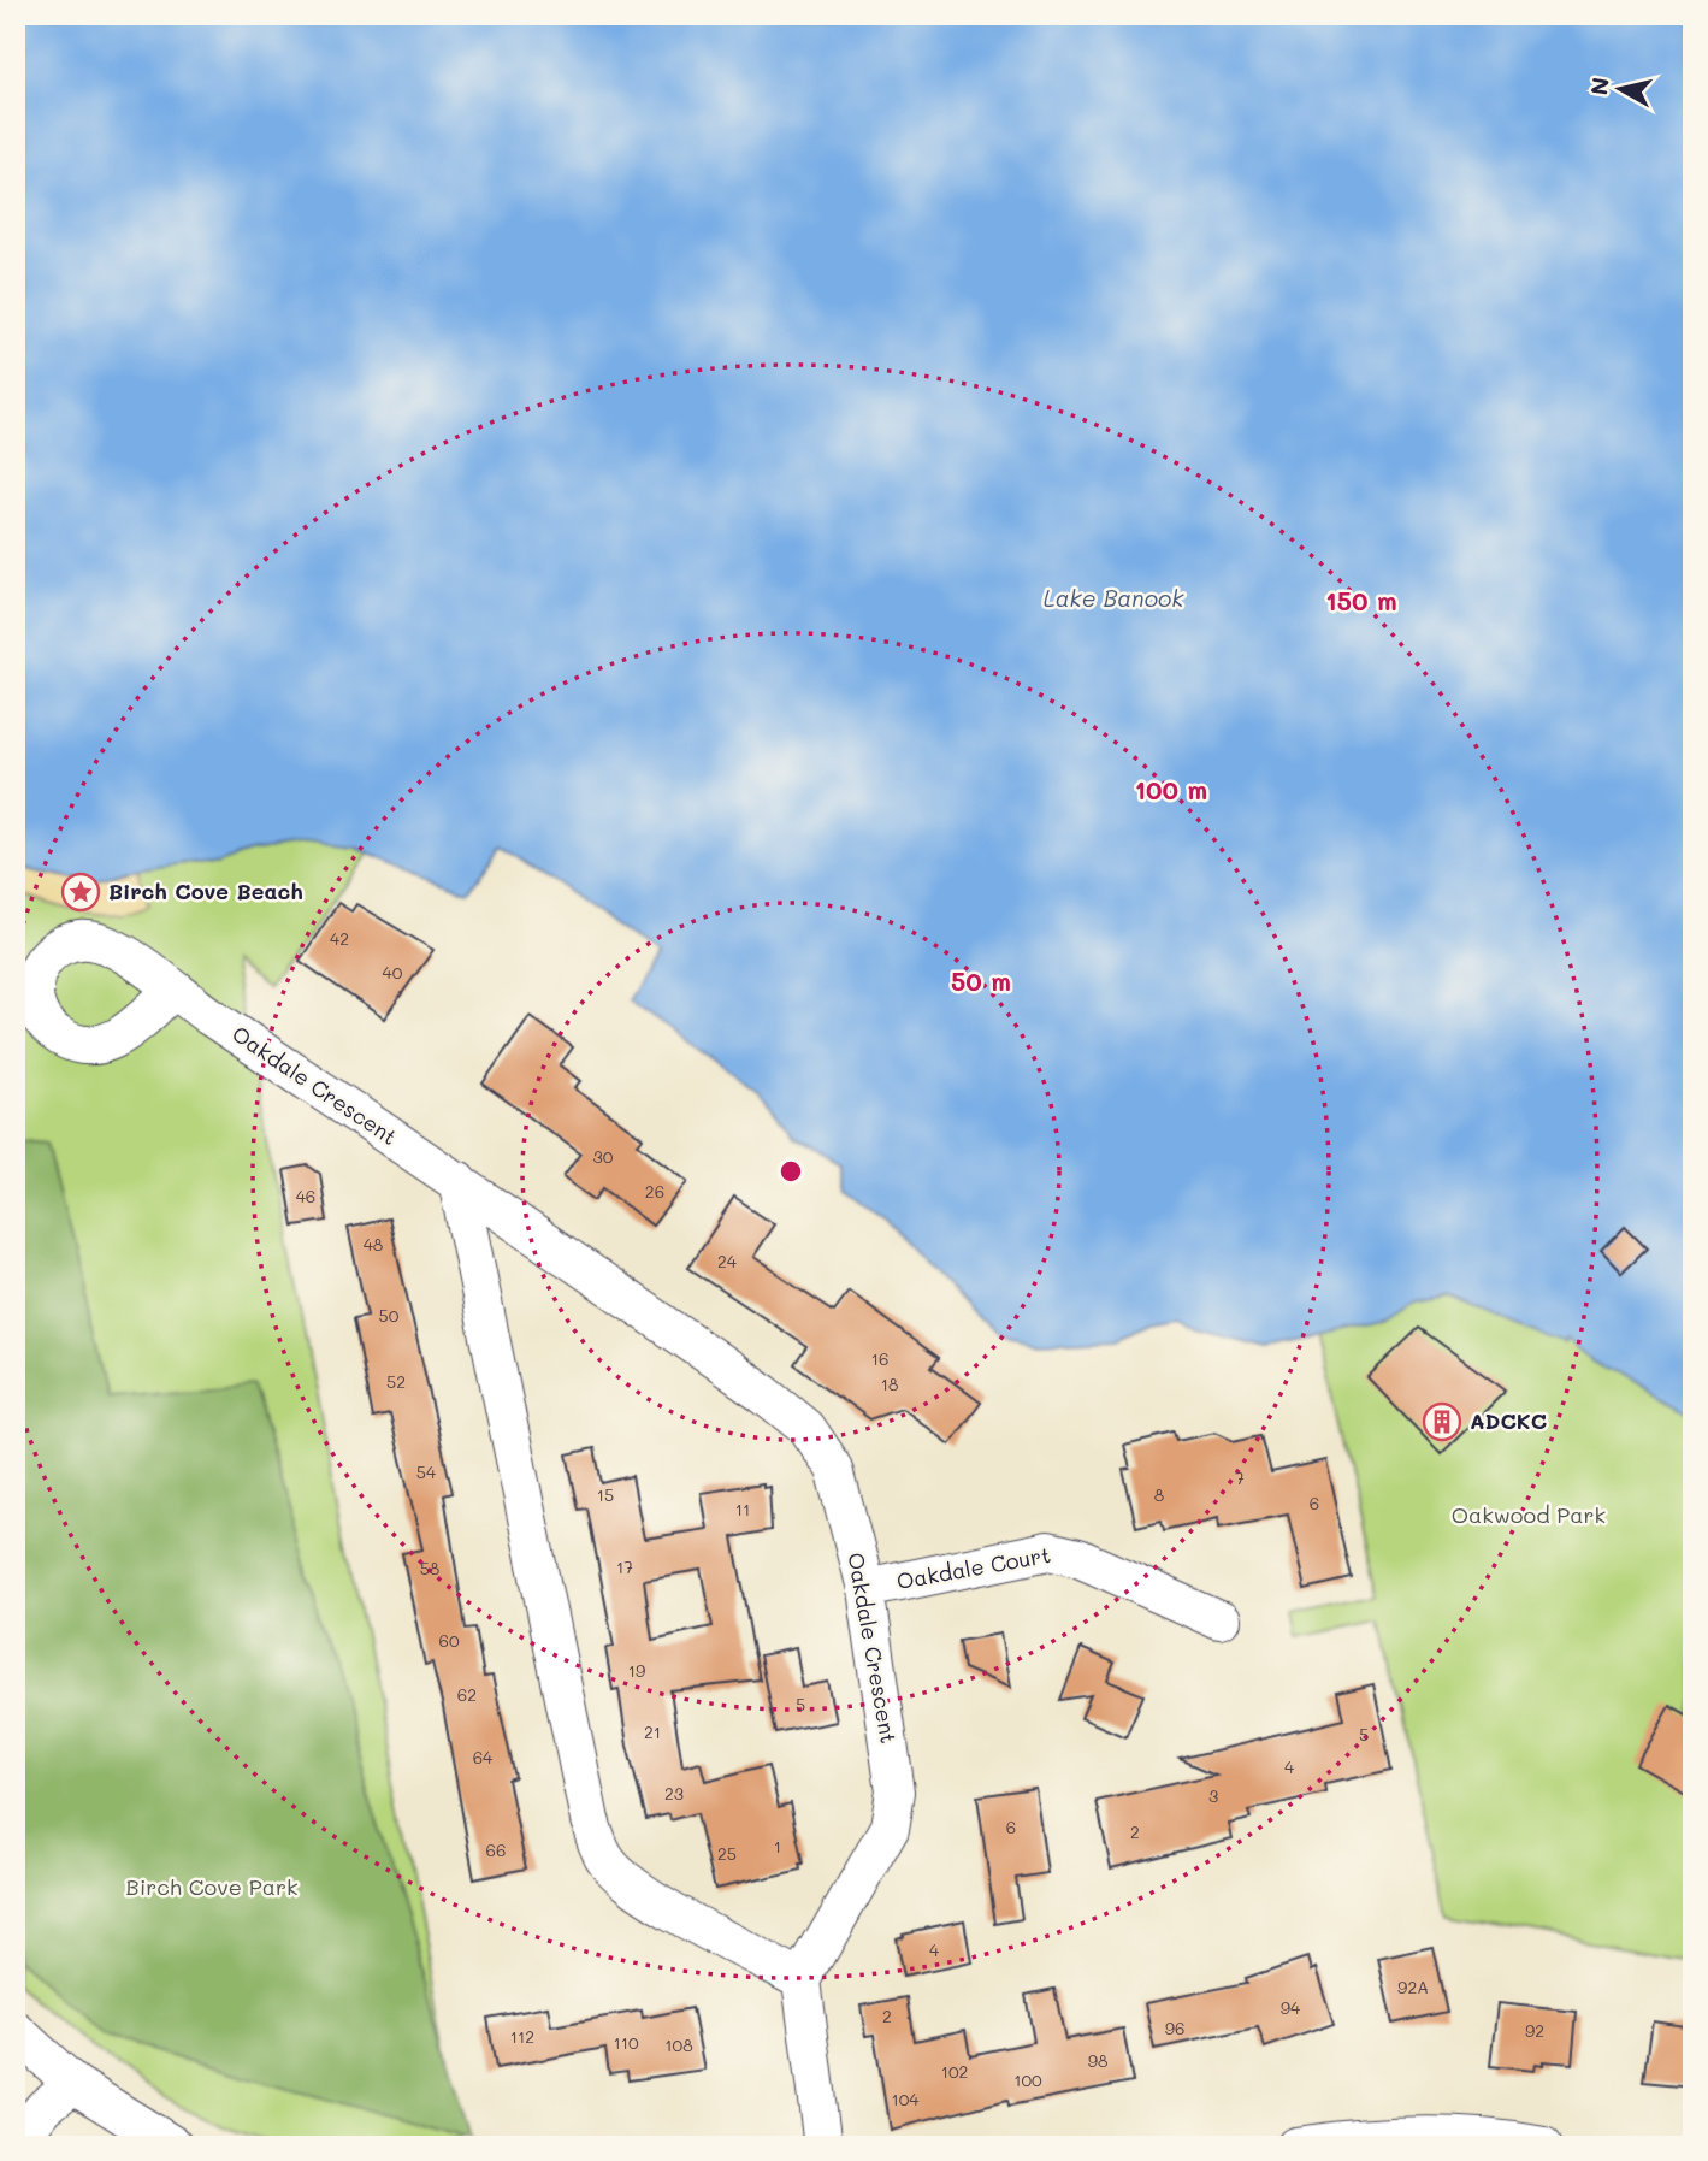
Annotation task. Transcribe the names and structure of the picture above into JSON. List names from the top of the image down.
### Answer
{
  "streets": {
    "street": ["Oakdale Crescent", "Oakdale Court"]
  },
  "crossings": [
    ["Oakdale Crescent", "Oakdale Court"]
  ],
  "water": ["Lake Banook"],
  "parks": ["Oakwood Park", "Birch Cove Park"],
  "places": {
    "place": ["Birch Cove Beach"],
    "building": ["ADCKC"]
  },
  "house_numbers": [
    "42",
    "40",
    "30",
    "26",
    "46",
    "48",
    "24",
    "50",
    "16",
    "52",
    "18",
    "54",
    "7",
    "15",
    "8",
    "6",
    "11",
    "17",
    "58",
    "60",
    "19",
    "62",
    "5",
    "21",
    "5",
    "64",
    "4",
    "23",
    "3",
    "6",
    "2",
    "1",
    "66",
    "25",
    "4",
    "92A",
    "94",
    "2",
    "96",
    "92",
    "112",
    "110",
    "108",
    "98",
    "102",
    "100",
    "104"
  ],
  "north": "left",
  "rings": ["150 m", "100 m", "50 m"]
}
